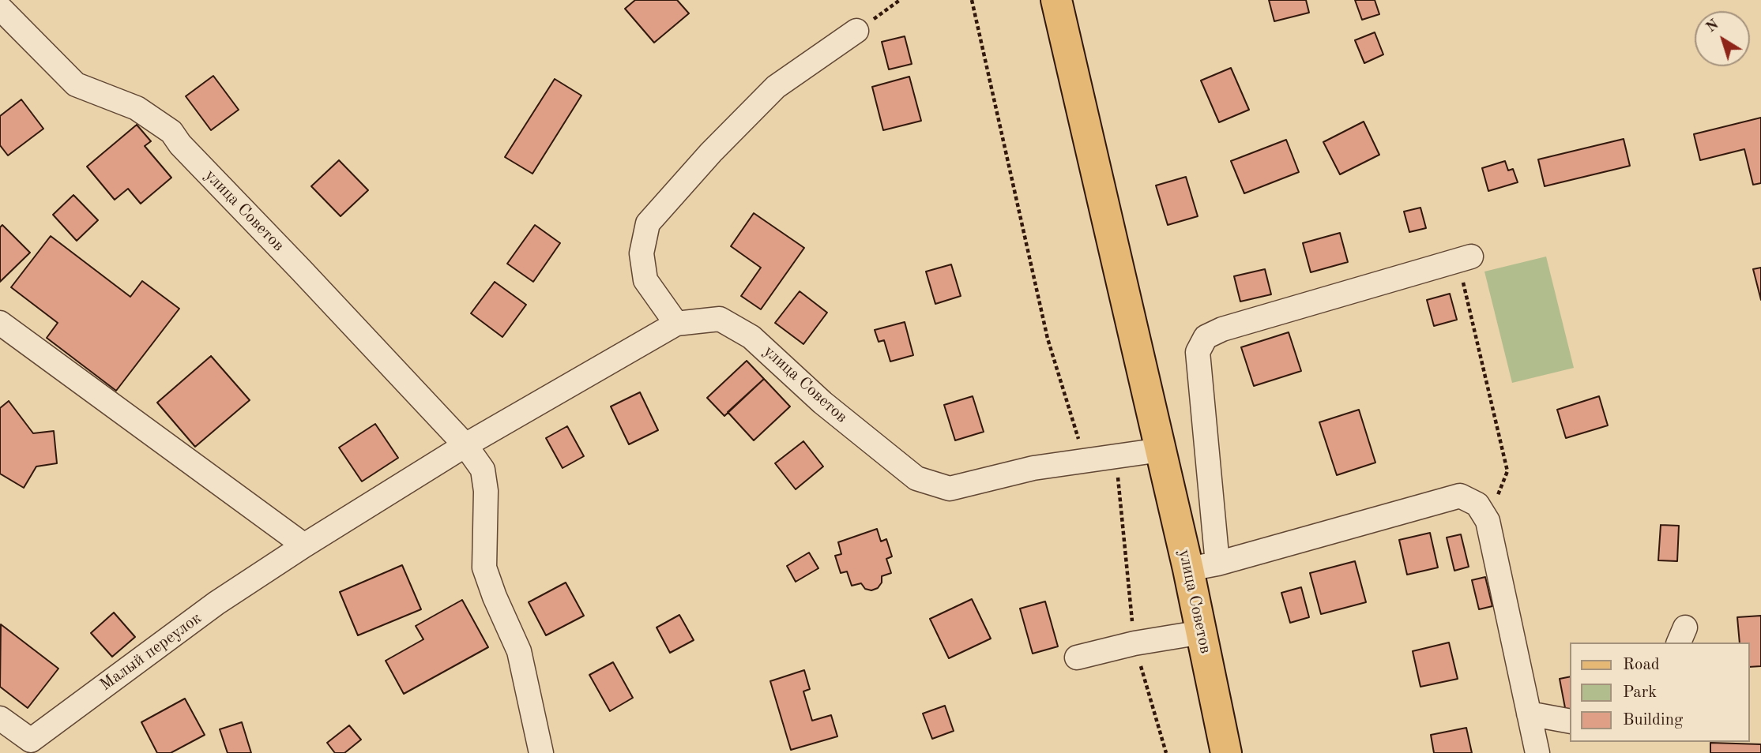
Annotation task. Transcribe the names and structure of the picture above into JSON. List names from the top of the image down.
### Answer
{
  "streets": {
    "main road": ["улица Советов"],
    "street": ["Малый переулок"]
  },
  "crossings": [
    ["улица Советов", "Малый переулок"]
  ],
  "legend": ["Road", "Park", "Building"],
  "north": "top left"
}
